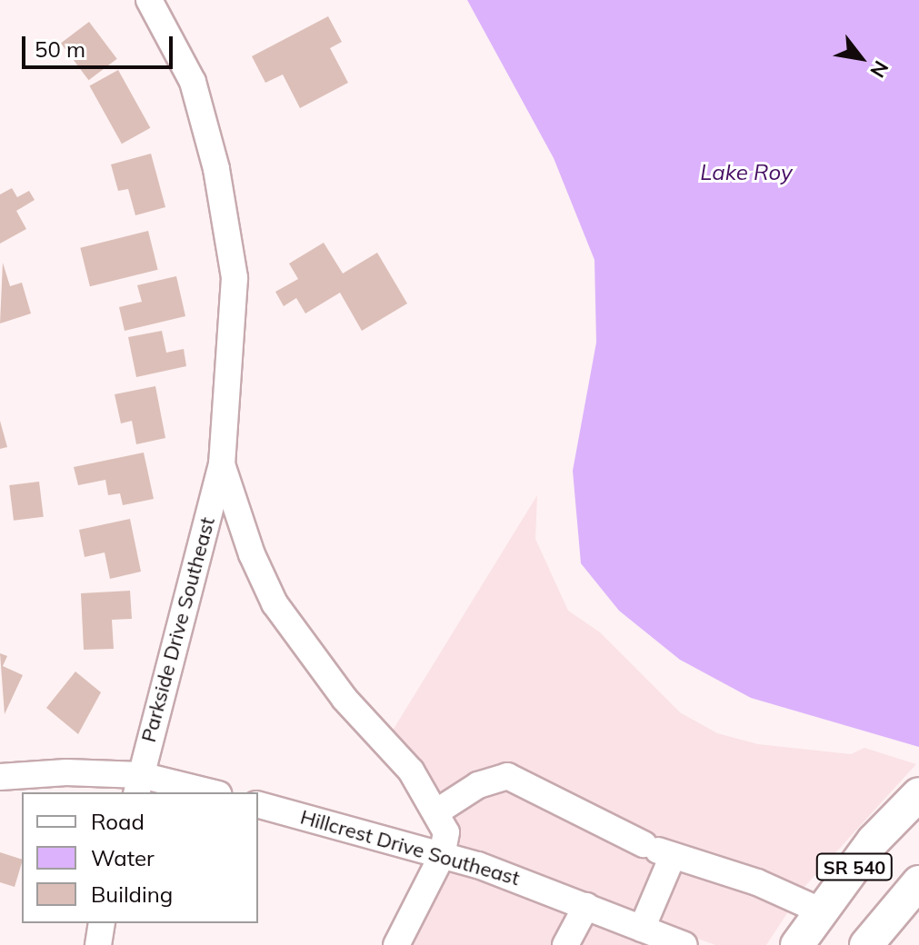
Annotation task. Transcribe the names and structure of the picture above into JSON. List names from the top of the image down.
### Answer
{
  "streets": {
    "main road": ["SR 540"],
    "street": ["Parkside Drive Southeast", "Hillcrest Drive Southeast"]
  },
  "water": ["Lake Roy"],
  "legend": ["Road", "Water", "Building"],
  "scale_bar": "50 m",
  "north": "bottom right"
}
